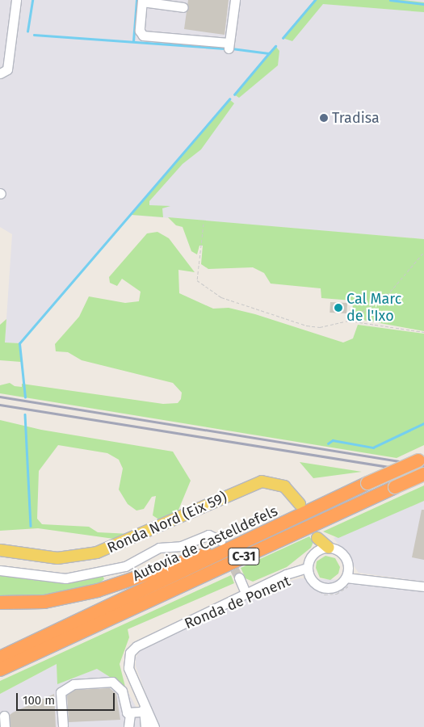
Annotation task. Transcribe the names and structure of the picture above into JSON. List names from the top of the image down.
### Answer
{
  "streets": {
    "highway": ["Autovia de Castelldefels", "C-31"],
    "main road": ["Ronda Nord (Eix 59)"],
    "street": ["Ronda de Ponent"]
  },
  "places": ["Tradisa", "Cal Marc de l'Ixo"],
  "scale_bar": "100 m"
}
